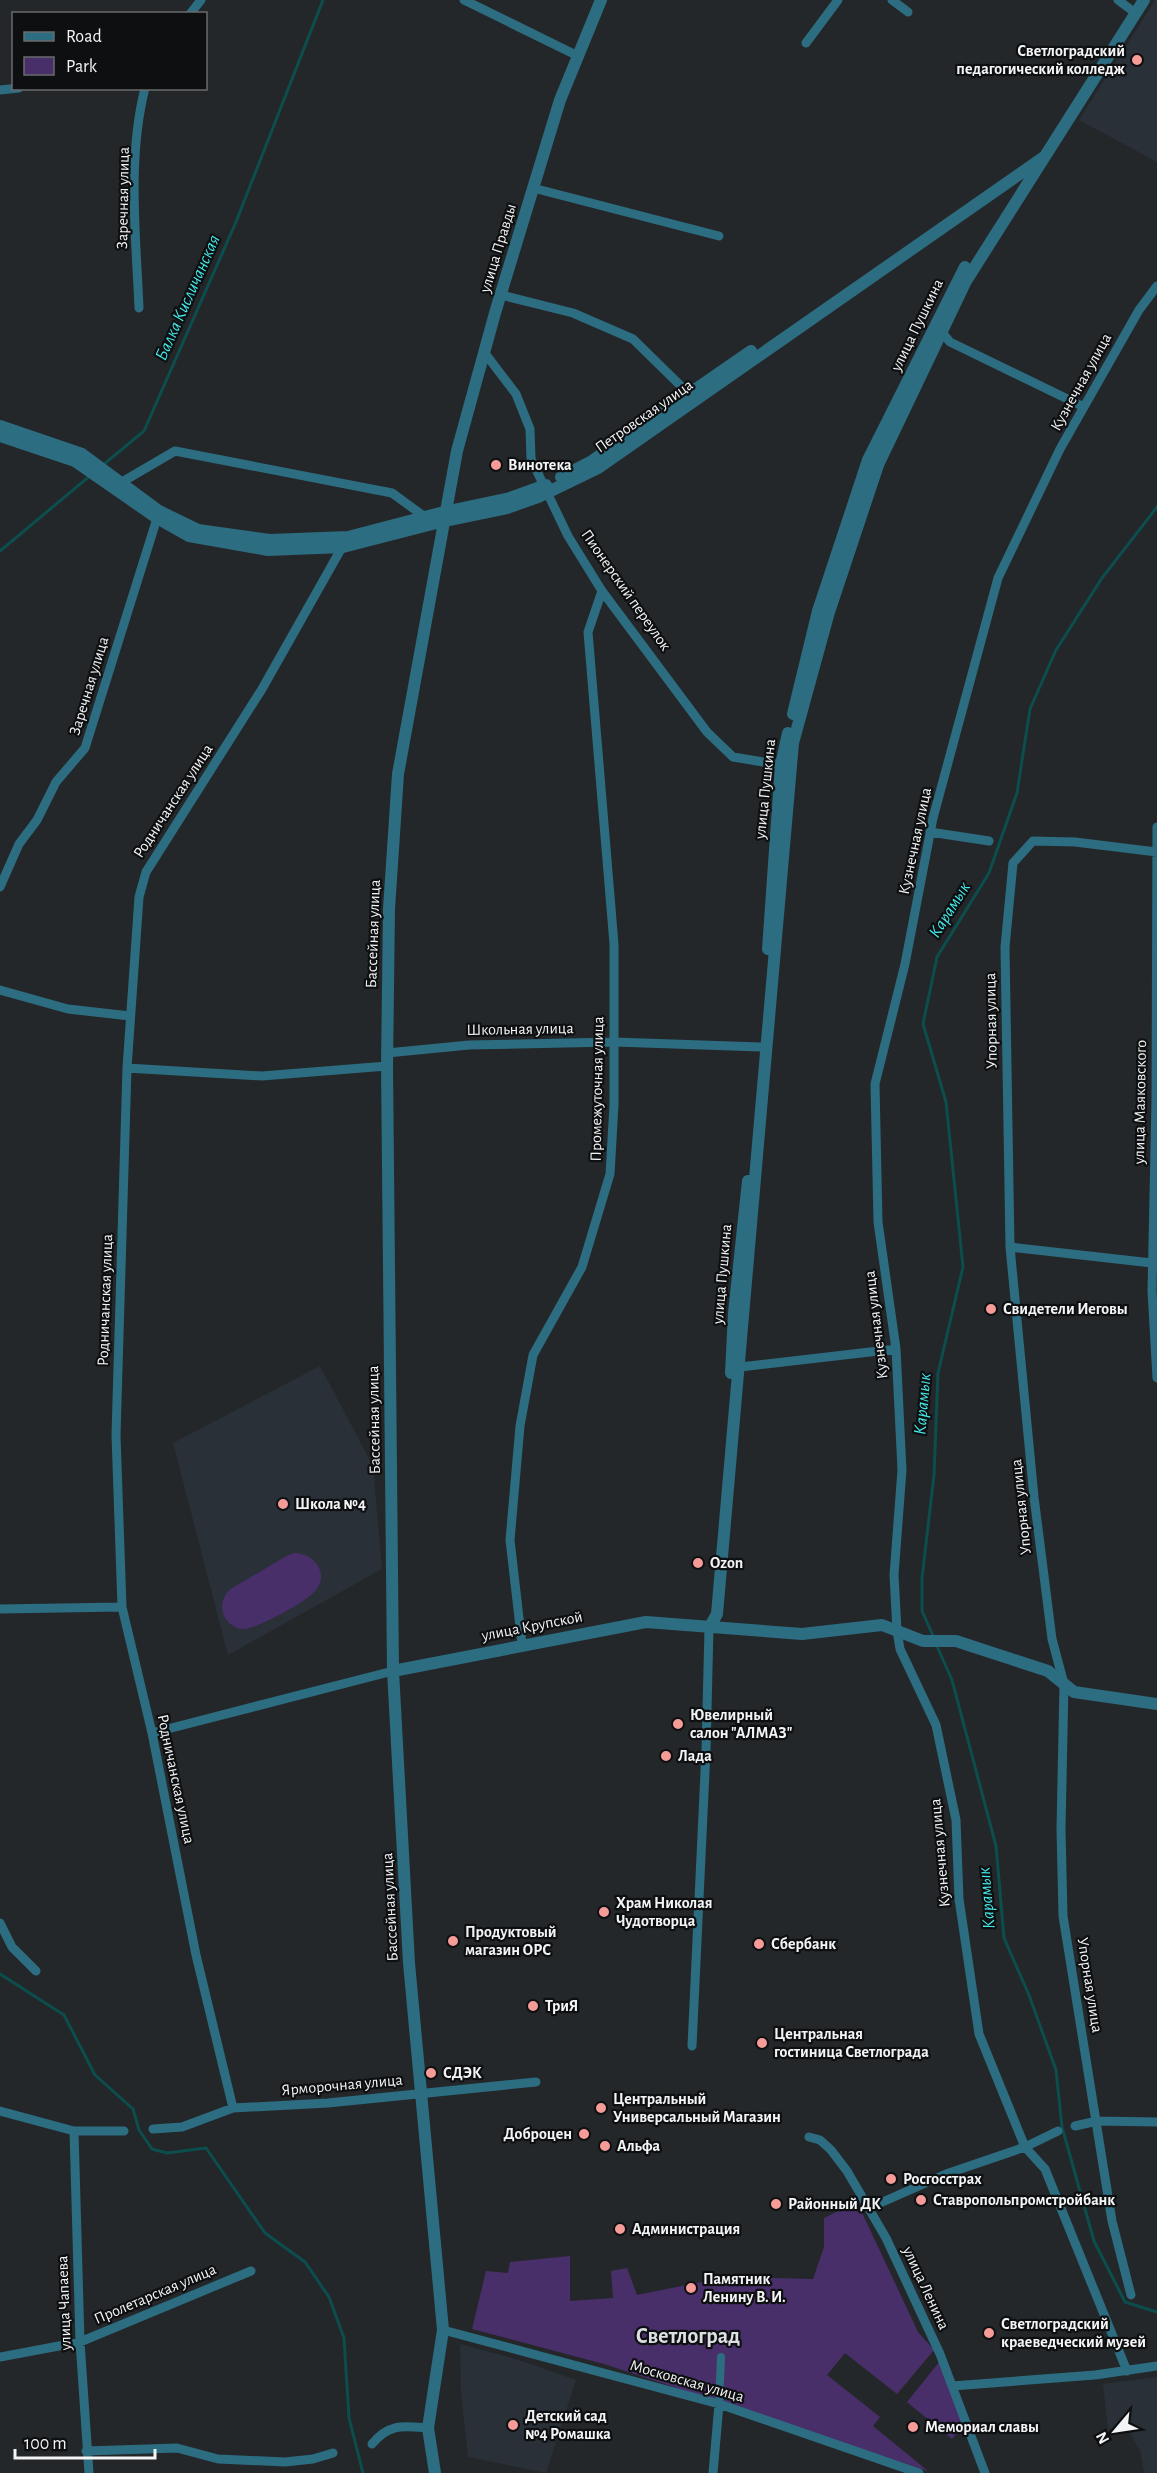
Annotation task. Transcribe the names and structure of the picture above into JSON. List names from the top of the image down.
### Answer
{
  "streets": {
    "street": [
      "Заречная улица",
      "улица Правды",
      "улица Пушкина",
      "Кузнечная улица",
      "Петровская улица",
      "Пионерский переулок",
      "Родничанская улица",
      "Бассейная улица",
      "Упорная улица",
      "Школьная улица",
      "Промежуточная улица",
      "улица Маяковского",
      "улица Крупской",
      "Ярморочная улица",
      "улица Ленина",
      "Пролетарская улица",
      "улица Чапаева",
      "Московская улица"
    ]
  },
  "crossings": [
    ["улица Правды", "Пионерский переулок"],
    ["улица Правды", "Бассейная улица"],
    ["улица Пушкина", "Петровская улица"],
    ["улица Пушкина", "Пионерский переулок"],
    ["улица Пушкина", "Школьная улица"],
    ["улица Пушкина", "улица Крупской"],
    ["Кузнечная улица", "улица Крупской"],
    ["Петровская улица", "Пионерский переулок"],
    ["Пионерский переулок", "Промежуточная улица"],
    ["Родничанская улица", "улица Крупской"],
    ["Родничанская улица", "Ярморочная улица"],
    ["Бассейная улица", "Школьная улица"],
    ["Бассейная улица", "улица Крупской"],
    ["Бассейная улица", "Ярморочная улица"],
    ["Бассейная улица", "Московская улица"],
    ["Упорная улица", "улица Маяковского"],
    ["Упорная улица", "улица Крупской"],
    ["Школьная улица", "Промежуточная улица"],
    ["Промежуточная улица", "улица Крупской"],
    ["Пролетарская улица", "улица Чапаева"]
  ],
  "districts": ["Светлоград"],
  "water": ["Балка Кисличанская", "Карамык"],
  "places": [
    "Светлоградский педагогический колледж",
    "Винотека",
    "Свидетели Иеговы",
    "Школа №4",
    "Ozon",
    "Ювелирный салон \"АЛМАЗ\"",
    "Лада",
    "Храм Николая Чудотворца",
    "Продуктовый магазин ОРС",
    "Сбербанк",
    "ТриЯ",
    "Центральная гостиница Светлограда",
    "СДЭК",
    "Центральный Универсальный Магазин",
    "Доброцен",
    "Альфа",
    "Росгосстрах",
    "Ставропольпромстройбанк",
    "Районный ДК",
    "Администрация",
    "Памятник Ленину В. И.",
    "Светлоградский краеведческий музей",
    "Детский сад №4 Ромашка",
    "Мемориал славы"
  ],
  "legend": ["Road", "Park"],
  "scale_bar": "100 m",
  "north": "bottom left"
}
